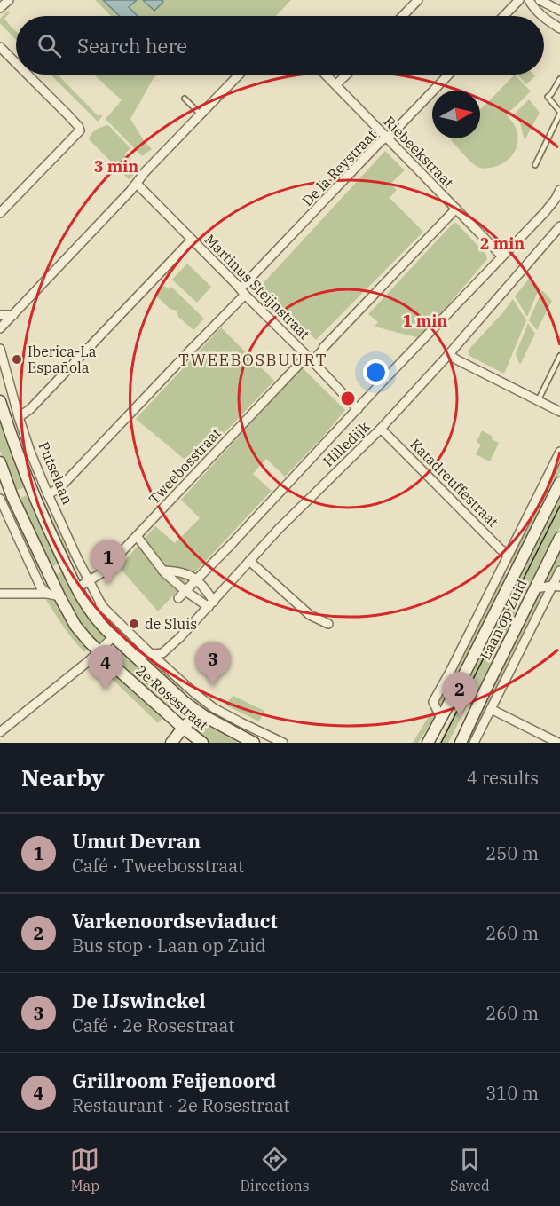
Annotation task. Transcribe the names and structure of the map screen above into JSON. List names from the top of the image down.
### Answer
{
  "streets": {
    "main road": ["Putselaan", "Laan op Zuid", "2e Rosestraat"],
    "street": [
      "Riebeekstraat",
      "De la Reystraat",
      "Martinus Steijnstraat",
      "Hilledijk",
      "Tweebosstraat",
      "Katadreuffestraat"
    ]
  },
  "crossings": [
    ["Riebeekstraat", "De la Reystraat"],
    ["Riebeekstraat", "Hilledijk"],
    ["Riebeekstraat", "Tweebosstraat"],
    ["De la Reystraat", "Martinus Steijnstraat"],
    ["De la Reystraat", "Putselaan"],
    ["Martinus Steijnstraat", "Hilledijk"],
    ["Martinus Steijnstraat", "Tweebosstraat"],
    ["Hilledijk", "Katadreuffestraat"],
    ["Hilledijk", "2e Rosestraat"],
    ["Tweebosstraat", "Putselaan"],
    ["Putselaan", "2e Rosestraat"],
    ["Katadreuffestraat", "Laan op Zuid"]
  ],
  "districts": ["TWEEBOSBUURT"],
  "places": ["Iberica-La Española", "de Sluis"],
  "north": "right",
  "page": {
    "search": "Search here",
    "pins": [
      "1",
      "3",
      "4",
      "2"
    ],
    "heading": ["Nearby", "4 results"],
    "list": [
      {
        "mark": "1",
        "name": "Umut Devran",
        "note": "Café · Tweebosstraat",
        "value": "250 m"
      },
      {
        "mark": "2",
        "name": "Varkenoordseviaduct",
        "note": "Bus stop · Laan op Zuid",
        "value": "260 m"
      },
      {
        "mark": "3",
        "name": "De IJswinckel",
        "note": "Café · 2e Rosestraat",
        "value": "260 m"
      },
      {
        "mark": "4",
        "name": "Grillroom Feijenoord",
        "note": "Restaurant · 2e Rosestraat",
        "value": "310 m"
      }
    ],
    "nav": ["Map", "Directions", "Saved"]
  },
  "rings": ["3 min", "2 min", "1 min"]
}
